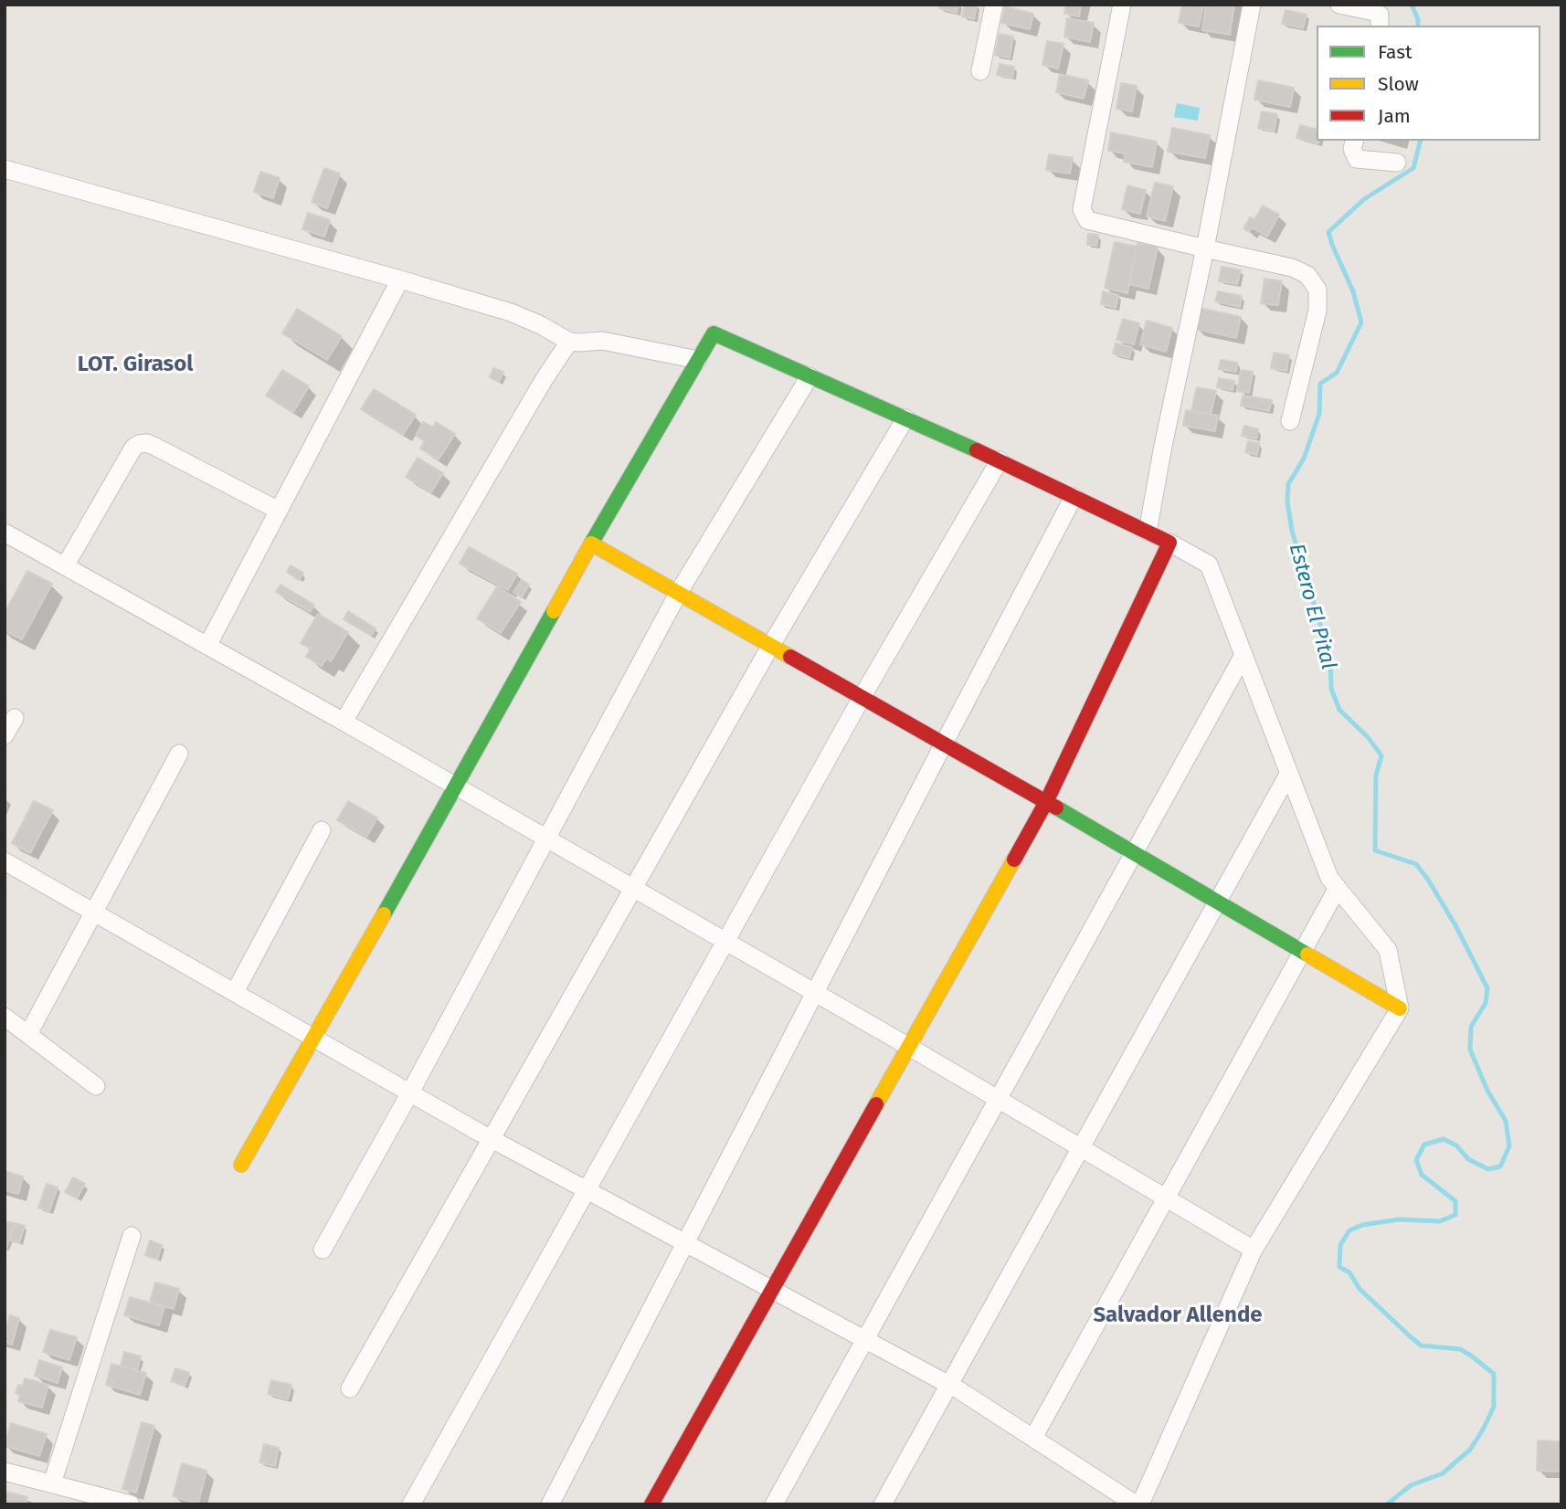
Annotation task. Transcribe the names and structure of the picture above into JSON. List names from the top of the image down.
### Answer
{
  "districts": ["LOT. Girasol", "Salvador Allende"],
  "water": ["Estero El Pital"],
  "legend": ["Fast", "Slow", "Jam"]
}
